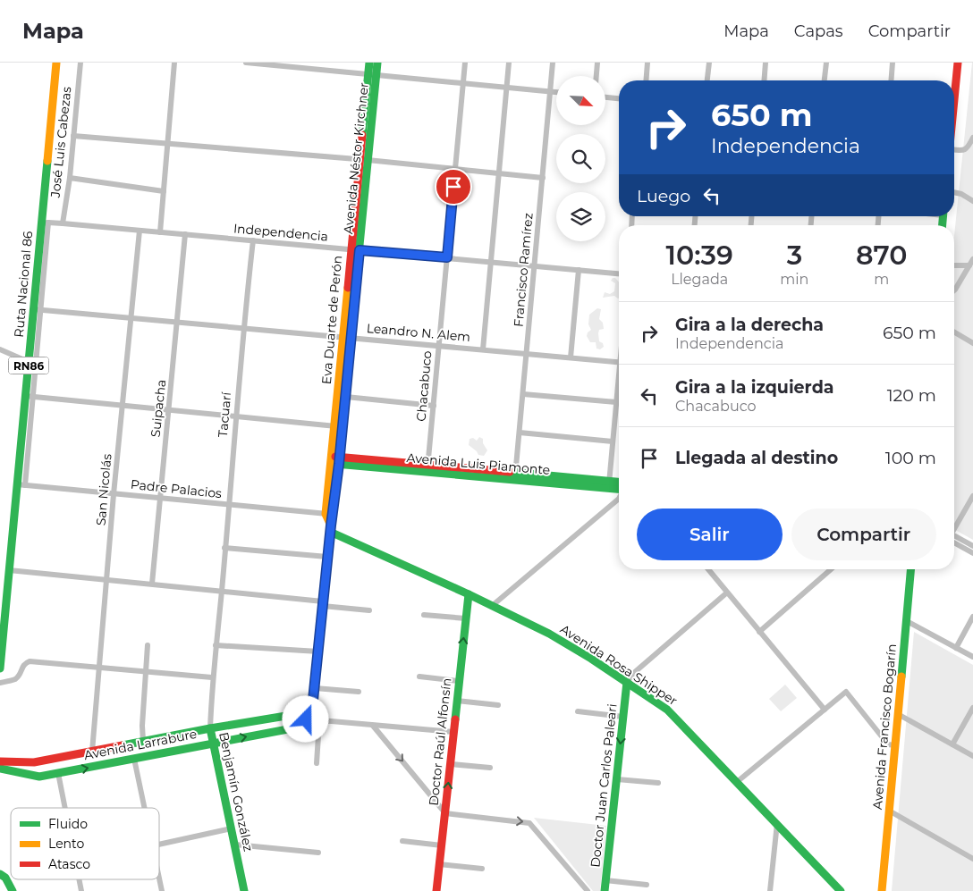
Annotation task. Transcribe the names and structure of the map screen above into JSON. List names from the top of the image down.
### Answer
{
  "streets": {
    "main road": [
      "Avenida Néstor Kirchner",
      "Ruta Nacional 86",
      "Eva Duarte de Perón",
      "RN86",
      "Avenida Luis Piamonte",
      "Avenida Rosa Shipper",
      "Avenida Francisco Bogarín",
      "Doctor Raúl Alfonsín",
      "Avenida Larrabure",
      "Doctor Juan Carlos Paleari",
      "Benjamín González"
    ],
    "street": [
      "José Luis Cabezas",
      "Independencia",
      "Francisco Ramírez",
      "Leandro N. Alem",
      "Chacabuco",
      "Suipacha",
      "Tacuarí",
      "Padre Palacios",
      "San Nicolás"
    ]
  },
  "crossings": [
    ["José Luis Cabezas", "Independencia"],
    ["Avenida Néstor Kirchner", "Eva Duarte de Perón"],
    ["Independencia", "Francisco Ramírez"],
    ["Independencia", "Ruta Nacional 86"],
    ["Independencia", "Eva Duarte de Perón"],
    ["Independencia", "Chacabuco"],
    ["Independencia", "Suipacha"],
    ["Independencia", "Tacuarí"],
    ["Independencia", "San Nicolás"],
    ["Francisco Ramírez", "Leandro N. Alem"],
    ["Francisco Ramírez", "Avenida Luis Piamonte"],
    ["Ruta Nacional 86", "Leandro N. Alem"],
    ["Ruta Nacional 86", "Padre Palacios"],
    ["Eva Duarte de Perón", "Leandro N. Alem"],
    ["Eva Duarte de Perón", "Avenida Luis Piamonte"],
    ["Eva Duarte de Perón", "Padre Palacios"],
    ["Eva Duarte de Perón", "Avenida Rosa Shipper"],
    ["Leandro N. Alem", "Chacabuco"],
    ["Leandro N. Alem", "Suipacha"],
    ["Leandro N. Alem", "Tacuarí"],
    ["Leandro N. Alem", "San Nicolás"],
    ["Chacabuco", "Avenida Luis Piamonte"],
    ["Suipacha", "Padre Palacios"],
    ["Tacuarí", "Padre Palacios"],
    ["Tacuarí", "Benjamín González"],
    ["Padre Palacios", "San Nicolás"],
    ["San Nicolás", "Avenida Larrabure"],
    ["Avenida Rosa Shipper", "Doctor Raúl Alfonsín"],
    ["Avenida Rosa Shipper", "Doctor Juan Carlos Paleari"],
    ["Avenida Larrabure", "Benjamín González"]
  ],
  "one_way": ["Doctor Raúl Alfonsín"],
  "legend": ["Fluido", "Lento", "Atasco"],
  "north": "bottom right",
  "page": {
    "header": "Mapa",
    "nav": ["Mapa", "Capas", "Compartir"],
    "turn": ["650 m", "Independencia"],
    "then": "Luego",
    "eta": [
      "10:39",
      "Llegada",
      "3",
      "min",
      "870",
      "m"
    ],
    "list": [
      {
        "name": "Gira a la derecha",
        "note": "Independencia",
        "value": "650 m"
      },
      {
        "name": "Gira a la izquierda",
        "note": "Chacabuco",
        "value": "120 m"
      },
      {
        "name": "Llegada al destino",
        "value": "100 m"
      }
    ],
    "buttons": ["Salir", "Compartir"]
  }
}
